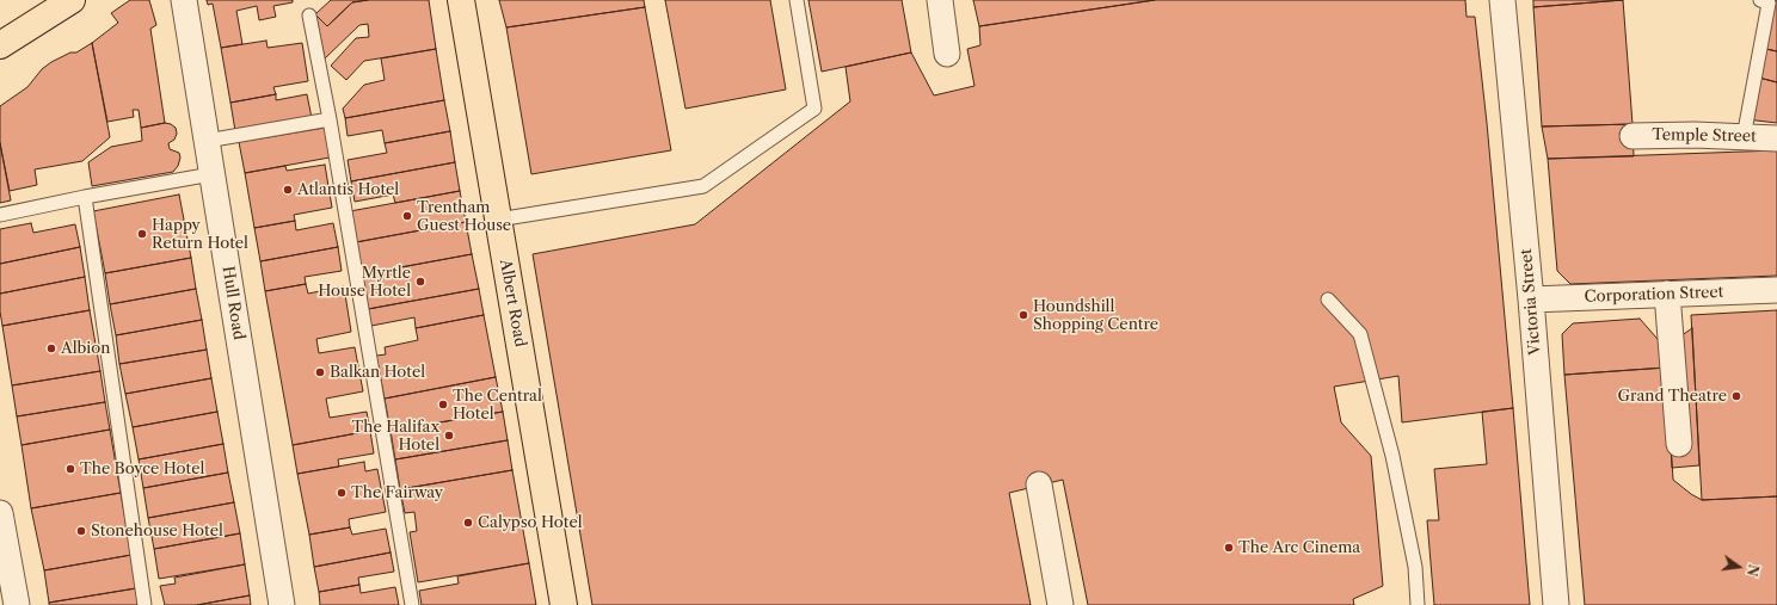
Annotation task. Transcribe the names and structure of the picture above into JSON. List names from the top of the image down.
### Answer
{
  "streets": {
    "main road": ["Albert Road"],
    "street": [
      "Temple Street",
      "Corporation Street",
      "Victoria Street",
      "Hull Road"
    ]
  },
  "crossings": [
    ["Corporation Street", "Victoria Street"]
  ],
  "places": [
    "Atlantis Hotel",
    "Trentham Guest House",
    "Happy Return Hotel",
    "Myrtle House Hotel",
    "Houndshill Shopping Centre",
    "Albion",
    "Balkan Hotel",
    "Grand Theatre",
    "The Central Hotel",
    "The Halifax Hotel",
    "The Boyce Hotel",
    "The Fairway",
    "Calypso Hotel",
    "Stonehouse Hotel",
    "The Arc Cinema"
  ],
  "north": "right"
}
